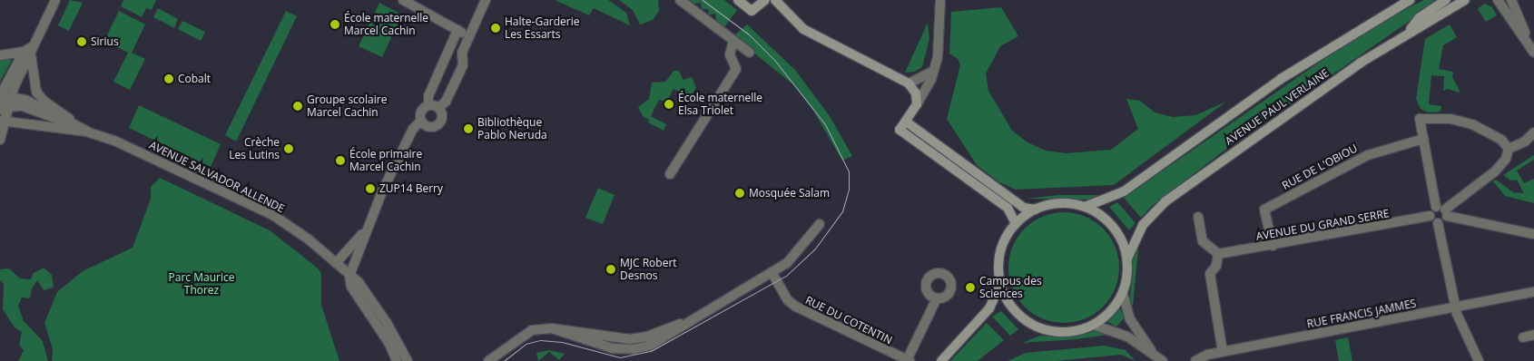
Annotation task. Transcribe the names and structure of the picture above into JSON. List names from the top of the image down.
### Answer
{
  "streets": {
    "main road": ["AVENUE PAUL VERLAINE"],
    "street": [
      "RUE DE L'OBIOU",
      "AVENUE SALVADOR ALLENDE",
      "AVENUE DU GRAND SERRE",
      "RUE FRANCIS JAMMES",
      "RUE DU COTENTIN"
    ]
  },
  "crossings": [
    ["RUE DE L'OBIOU", "AVENUE DU GRAND SERRE"]
  ],
  "parks": ["Parc Maurice Thorez"],
  "places": [
    "École maternelle Marcel Cachin",
    "Halte-Garderie Les Essarts",
    "Sirius",
    "Cobalt",
    "École maternelle Elsa Triolet",
    "Groupe scolaire Marcel Cachin",
    "Bibliothèque Pablo Neruda",
    "Crèche Les Lutins",
    "École primaire Marcel Cachin",
    "ZUP14 Berry",
    "Mosquée Salam",
    "MJC Robert Desnos",
    "Campus des Sciences"
  ]
}
